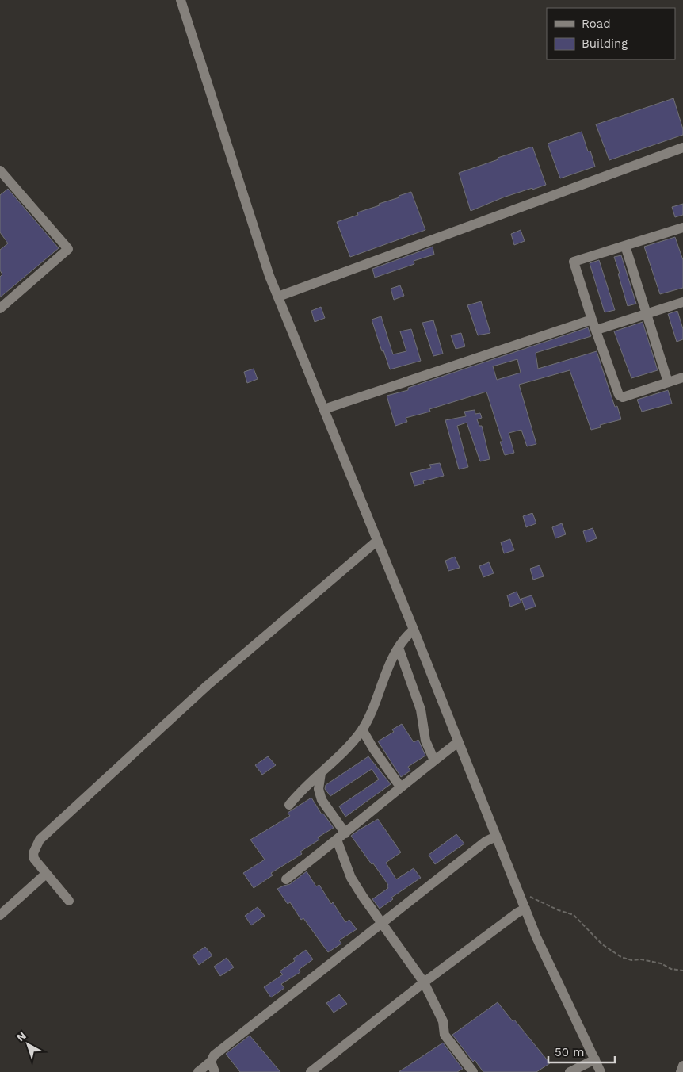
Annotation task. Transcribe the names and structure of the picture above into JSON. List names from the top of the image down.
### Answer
{
  "legend": ["Road", "Building"],
  "scale_bar": "50 m",
  "north": "top left"
}
